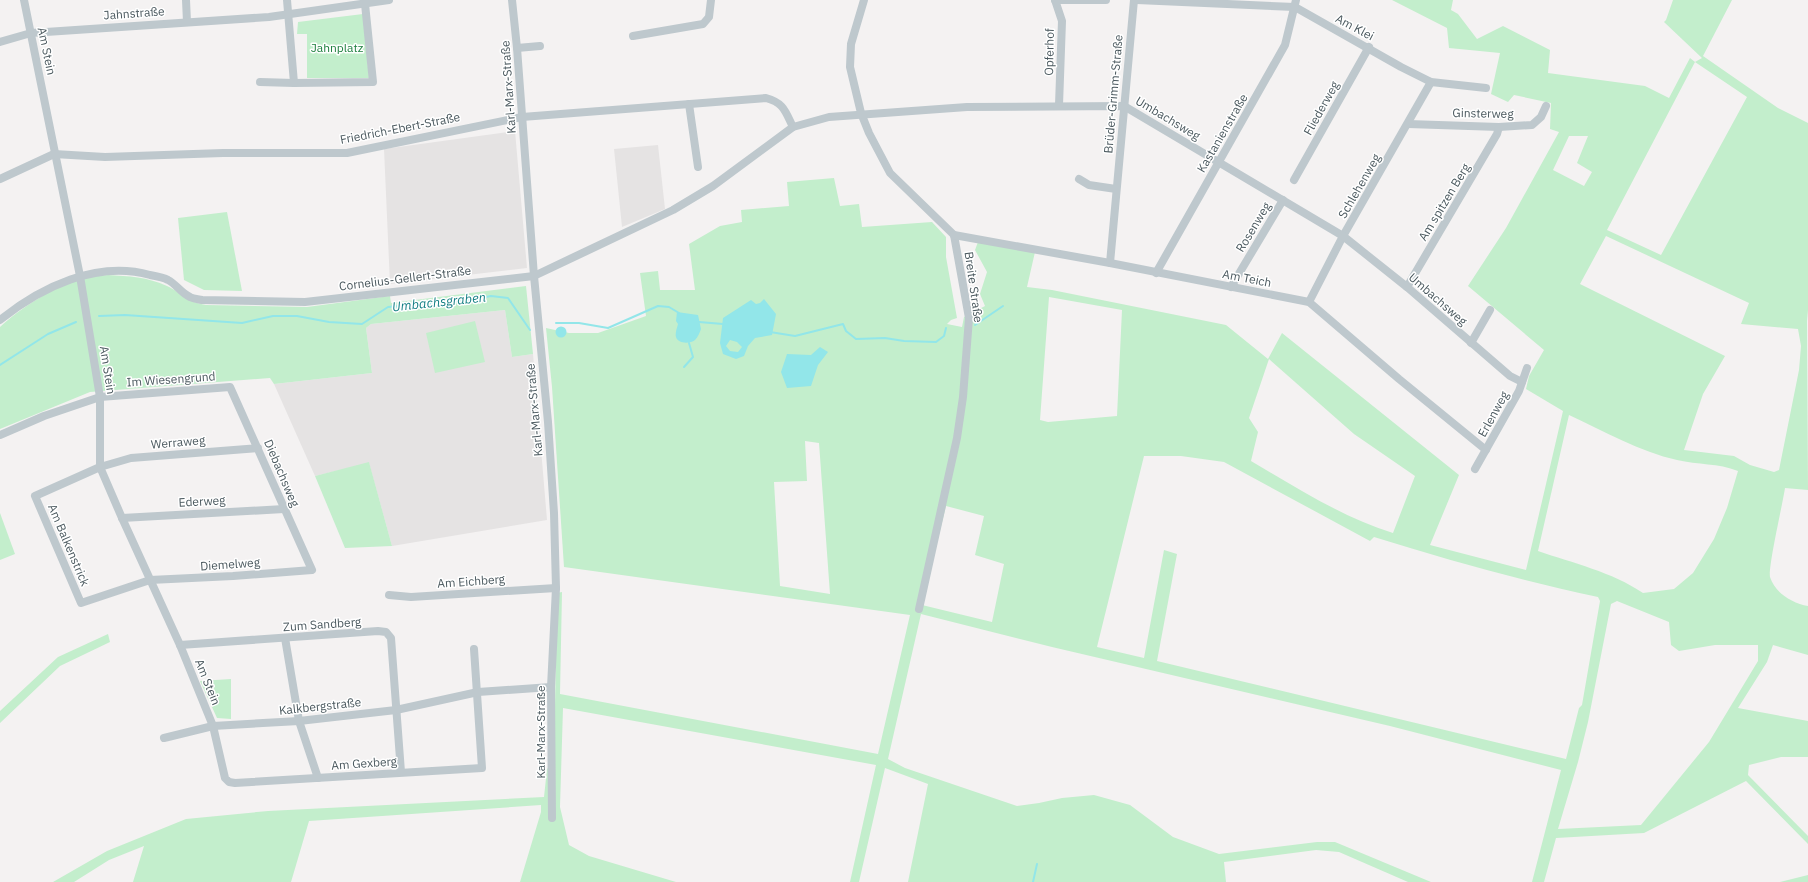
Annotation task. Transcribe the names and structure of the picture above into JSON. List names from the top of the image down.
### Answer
{
  "streets": {
    "street": [
      "Jahnstraße",
      "Am Klei",
      "Am Stein",
      "Opferhof",
      "Karl-Marx-Straße",
      "Brüder-Grimm-Straße",
      "Fliederweg",
      "Ginsterweg",
      "Umbachsweg",
      "Friedrich-Ebert-Straße",
      "Kastanienstraße",
      "Schlehenweg",
      "Am spitzen Berg",
      "Rosenweg",
      "Cornelius-Gellert-Straße",
      "Am Teich",
      "Breite Straße",
      "Im Wiesengrund",
      "Erlenweg",
      "Werraweg",
      "Diebachsweg",
      "Ederweg",
      "Am Balkenstrick",
      "Diemelweg",
      "Am Eichberg",
      "Zum Sandberg",
      "Kalkbergstraße",
      "Am Gexberg"
    ]
  },
  "crossings": [
    ["Jahnstraße", "Am Stein"],
    ["Am Klei", "Fliederweg"],
    ["Am Klei", "Kastanienstraße"],
    ["Am Klei", "Schlehenweg"],
    ["Am Stein", "Friedrich-Ebert-Straße"],
    ["Am Stein", "Cornelius-Gellert-Straße"],
    ["Am Stein", "Im Wiesengrund"],
    ["Am Stein", "Werraweg"],
    ["Am Stein", "Ederweg"],
    ["Am Stein", "Am Balkenstrick"],
    ["Am Stein", "Diemelweg"],
    ["Am Stein", "Zum Sandberg"],
    ["Am Stein", "Kalkbergstraße"],
    ["Am Stein", "Am Gexberg"],
    ["Opferhof", "Umbachsweg"],
    ["Karl-Marx-Straße", "Friedrich-Ebert-Straße"],
    ["Karl-Marx-Straße", "Cornelius-Gellert-Straße"],
    ["Karl-Marx-Straße", "Am Eichberg"],
    ["Karl-Marx-Straße", "Kalkbergstraße"],
    ["Brüder-Grimm-Straße", "Umbachsweg"],
    ["Brüder-Grimm-Straße", "Am Teich"],
    ["Ginsterweg", "Schlehenweg"],
    ["Ginsterweg", "Am spitzen Berg"],
    ["Umbachsweg", "Friedrich-Ebert-Straße"],
    ["Umbachsweg", "Kastanienstraße"],
    ["Umbachsweg", "Schlehenweg"],
    ["Umbachsweg", "Am spitzen Berg"],
    ["Umbachsweg", "Rosenweg"],
    ["Umbachsweg", "Cornelius-Gellert-Straße"],
    ["Umbachsweg", "Erlenweg"],
    ["Friedrich-Ebert-Straße", "Cornelius-Gellert-Straße"],
    ["Kastanienstraße", "Am Teich"],
    ["Schlehenweg", "Am Teich"],
    ["Rosenweg", "Am Teich"],
    ["Am Teich", "Breite Straße"],
    ["Am Teich", "Erlenweg"],
    ["Im Wiesengrund", "Diebachsweg"],
    ["Werraweg", "Diebachsweg"],
    ["Werraweg", "Am Balkenstrick"],
    ["Diebachsweg", "Ederweg"],
    ["Diebachsweg", "Diemelweg"],
    ["Am Balkenstrick", "Diemelweg"],
    ["Zum Sandberg", "Kalkbergstraße"],
    ["Kalkbergstraße", "Am Gexberg"]
  ],
  "water": ["Umbachsgraben"],
  "parks": ["Jahnplatz"]
}
